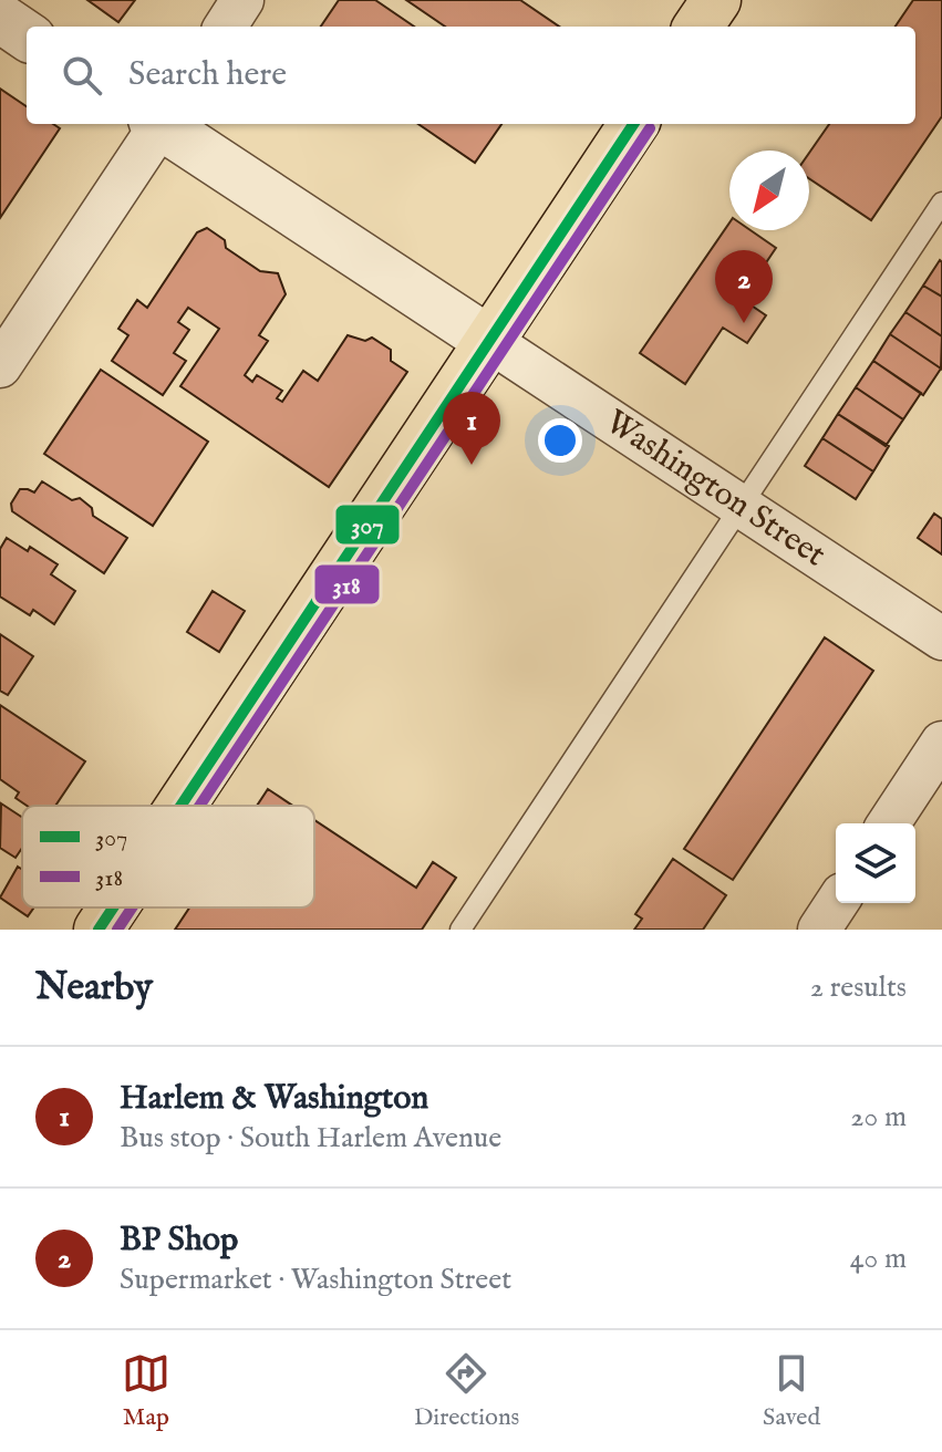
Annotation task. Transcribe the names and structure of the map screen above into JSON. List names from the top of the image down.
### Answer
{
  "streets": {
    "street": ["Washington Street"]
  },
  "lines": ["transit line 307", "transit line 318"],
  "legend": ["307", "318"],
  "north": "bottom left",
  "page": {
    "search": "Search here",
    "pins": ["2", "1"],
    "heading": ["Nearby", "2 results"],
    "list": [
      {
        "mark": "1",
        "name": "Harlem & Washington",
        "note": "Bus stop · South Harlem Avenue",
        "value": "20 m"
      },
      {
        "mark": "2",
        "name": "BP Shop",
        "note": "Supermarket · Washington Street",
        "value": "40 m"
      }
    ],
    "nav": ["Map", "Directions", "Saved"]
  }
}
